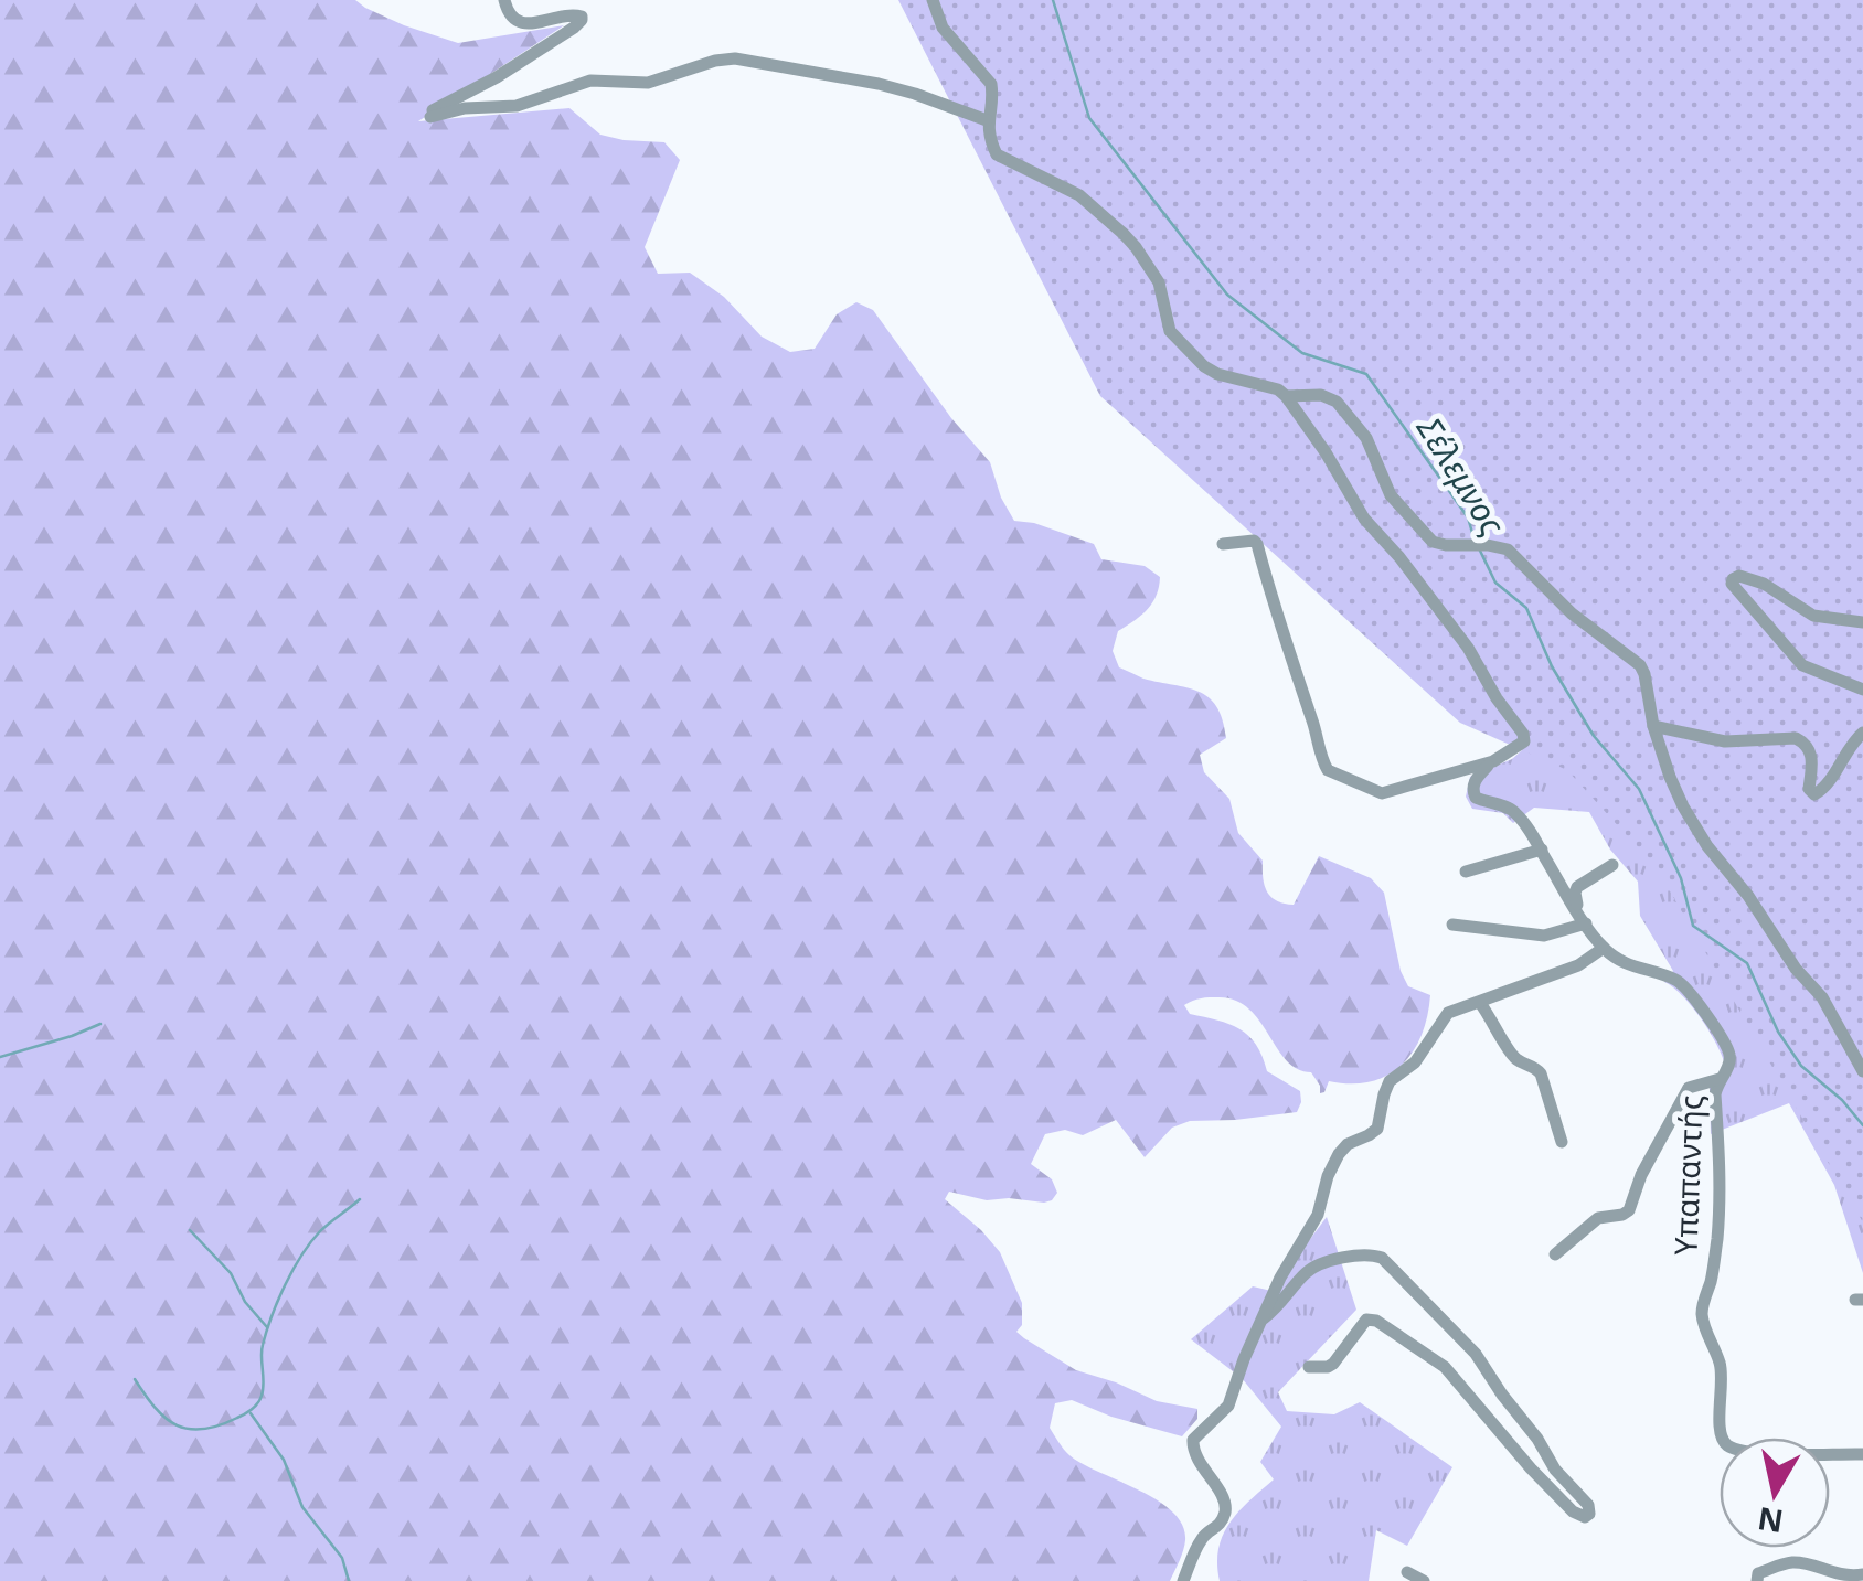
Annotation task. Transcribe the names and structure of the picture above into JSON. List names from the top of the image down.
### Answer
{
  "streets": {
    "street": ["Υπαπαντής"]
  },
  "water": ["Σέλεμνος"],
  "north": "bottom"
}
